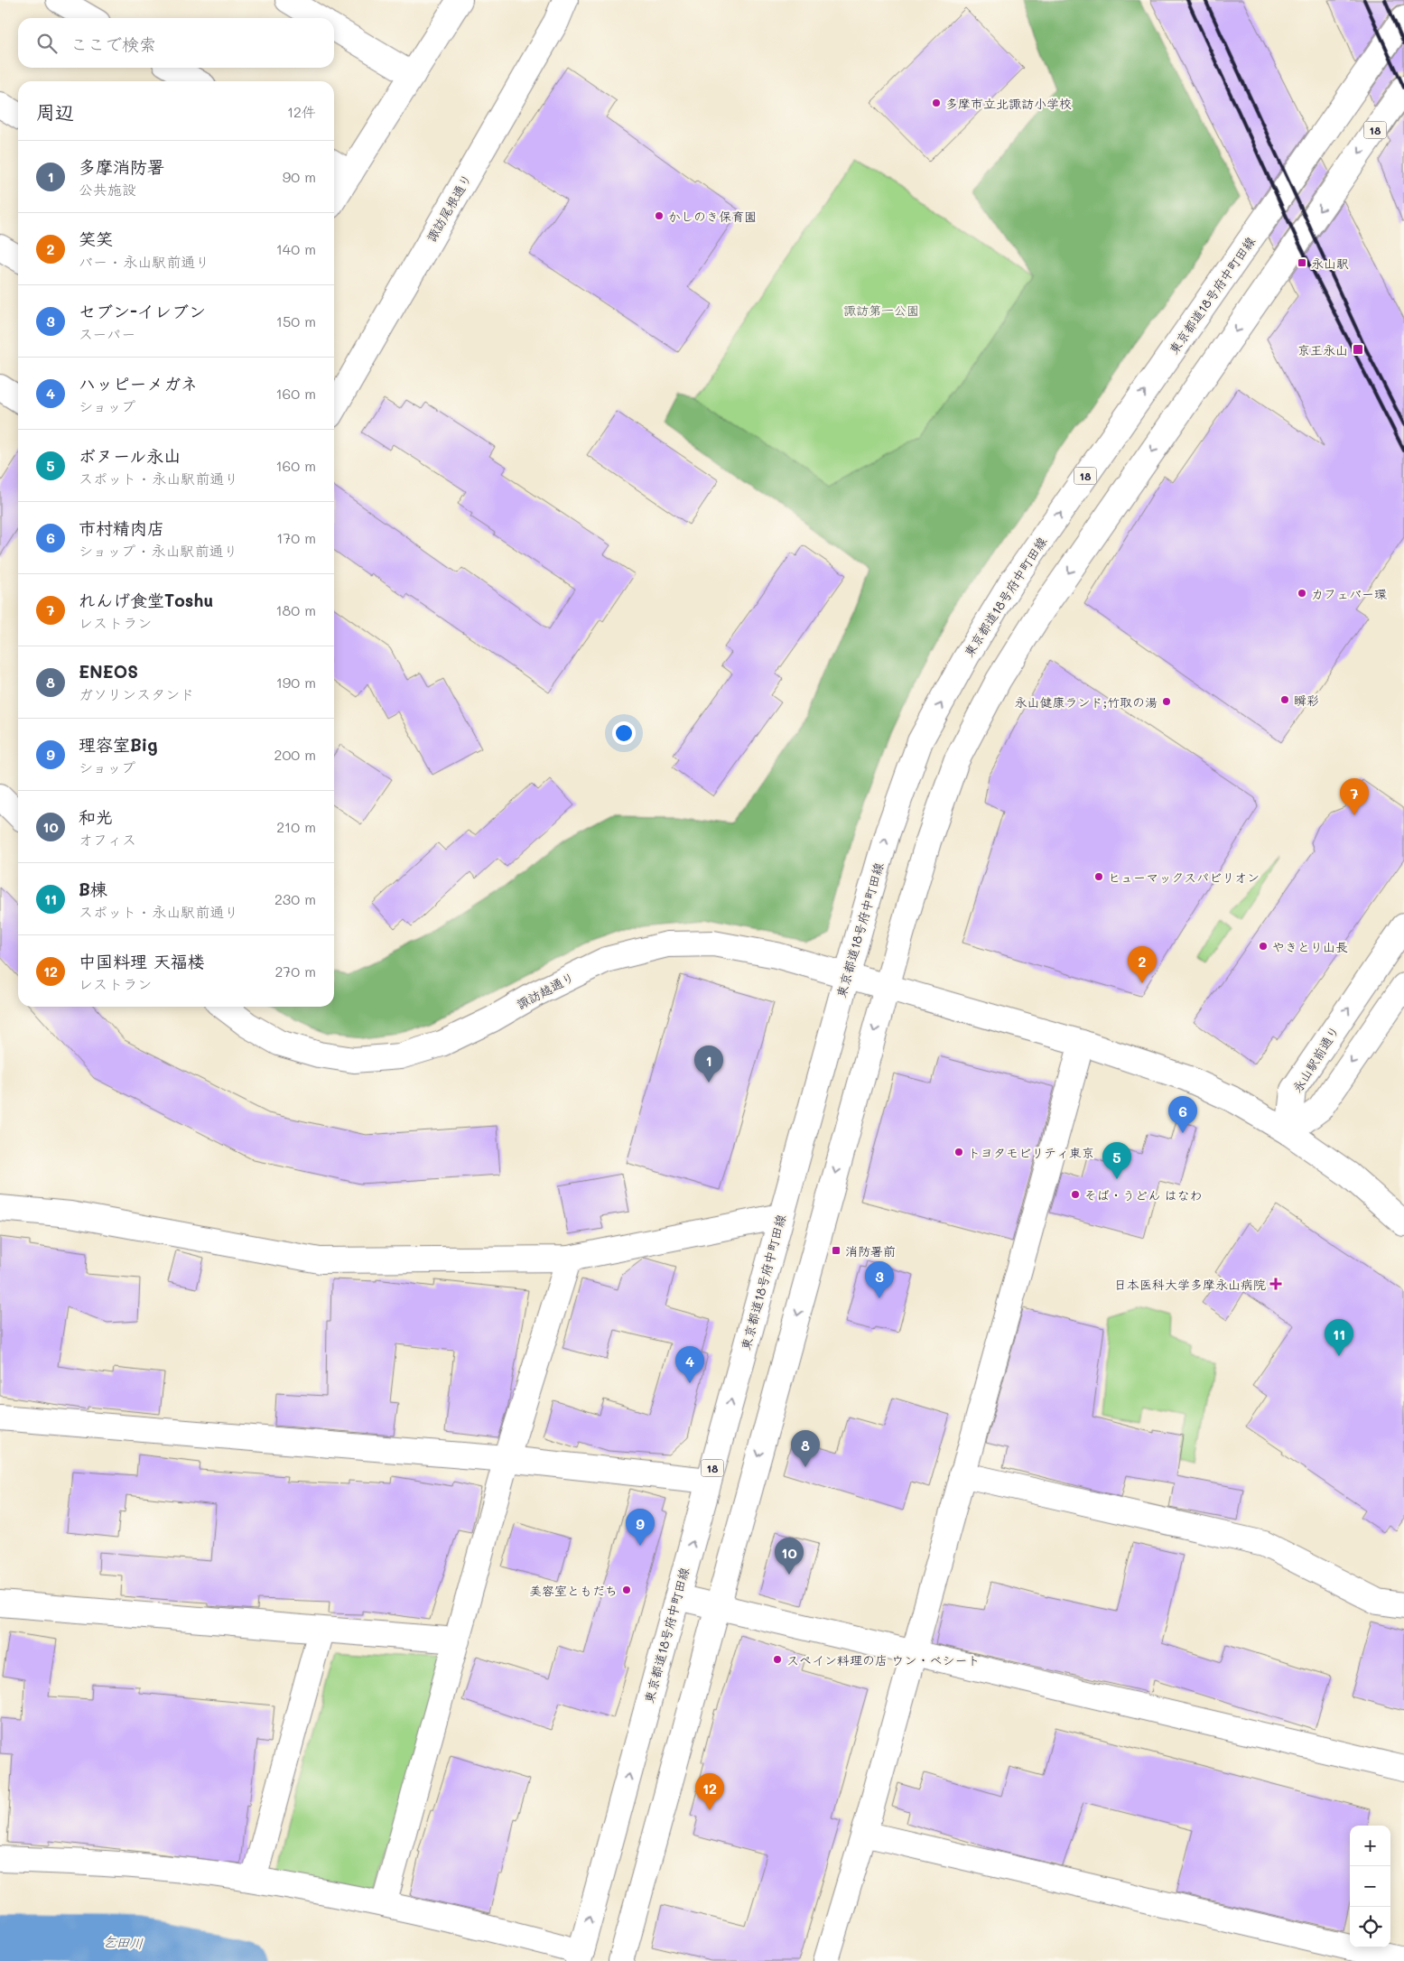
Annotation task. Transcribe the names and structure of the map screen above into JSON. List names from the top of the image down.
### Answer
{
  "streets": {
    "street": [
      "18",
      "諏訪尾根通り",
      "東京都道18号府中町田線",
      "諏訪越通り",
      "永山駅前通り"
    ]
  },
  "crossings": [
    ["18", "諏訪越通り"],
    ["東京都道18号府中町田線", "諏訪越通り"],
    ["諏訪越通り", "永山駅前通り"]
  ],
  "water": ["乞田川"],
  "parks": ["諏訪第一公園"],
  "places": {
    "other": [
      "多摩市立北諏訪小学校",
      "かしのき保育園",
      "カフェバー環",
      "瞬彩",
      "永山健康ランド;竹取の湯",
      "ヒューマックスパビリオン",
      "やきとり山長",
      "トヨタモビリティ東京",
      "そば・うどん はなわ",
      "美容室ともだち",
      "スペイン料理の店 ウン・ベシート"
    ],
    "transit": ["永山駅", "京王永山", "消防署前"],
    "health": ["日本医科大学多摩永山病院"]
  },
  "page": {
    "search": "ここで検索",
    "heading": ["周辺", "12件"],
    "list": [
      {
        "mark": "1",
        "name": "多摩消防署",
        "note": "公共施設",
        "value": "90 m"
      },
      {
        "mark": "2",
        "name": "笑笑",
        "note": "バー · 永山駅前通り",
        "value": "140 m"
      },
      {
        "mark": "3",
        "name": "セブン-イレブン",
        "note": "スーパー",
        "value": "150 m"
      },
      {
        "mark": "4",
        "name": "ハッピーメガネ",
        "note": "ショップ",
        "value": "160 m"
      },
      {
        "mark": "5",
        "name": "ボヌール永山",
        "note": "スポット · 永山駅前通り",
        "value": "160 m"
      },
      {
        "mark": "6",
        "name": "市村精肉店",
        "note": "ショップ · 永山駅前通り",
        "value": "170 m"
      },
      {
        "mark": "7",
        "name": "れんげ食堂Toshu",
        "note": "レストラン",
        "value": "180 m"
      },
      {
        "mark": "8",
        "name": "ENEOS",
        "note": "ガソリンスタンド",
        "value": "190 m"
      },
      {
        "mark": "9",
        "name": "理容室Big",
        "note": "ショップ",
        "value": "200 m"
      },
      {
        "mark": "10",
        "name": "和光",
        "note": "オフィス",
        "value": "210 m"
      },
      {
        "mark": "11",
        "name": "B棟",
        "note": "スポット · 永山駅前通り",
        "value": "230 m"
      },
      {
        "mark": "12",
        "name": "中国料理 天福楼",
        "note": "レストラン",
        "value": "270 m"
      }
    ],
    "pins": [
      "7",
      "2",
      "1",
      "6",
      "5",
      "3",
      "11",
      "4",
      "8",
      "9",
      "10",
      "12"
    ],
    "map_buttons": ["+", "−"]
  }
}
